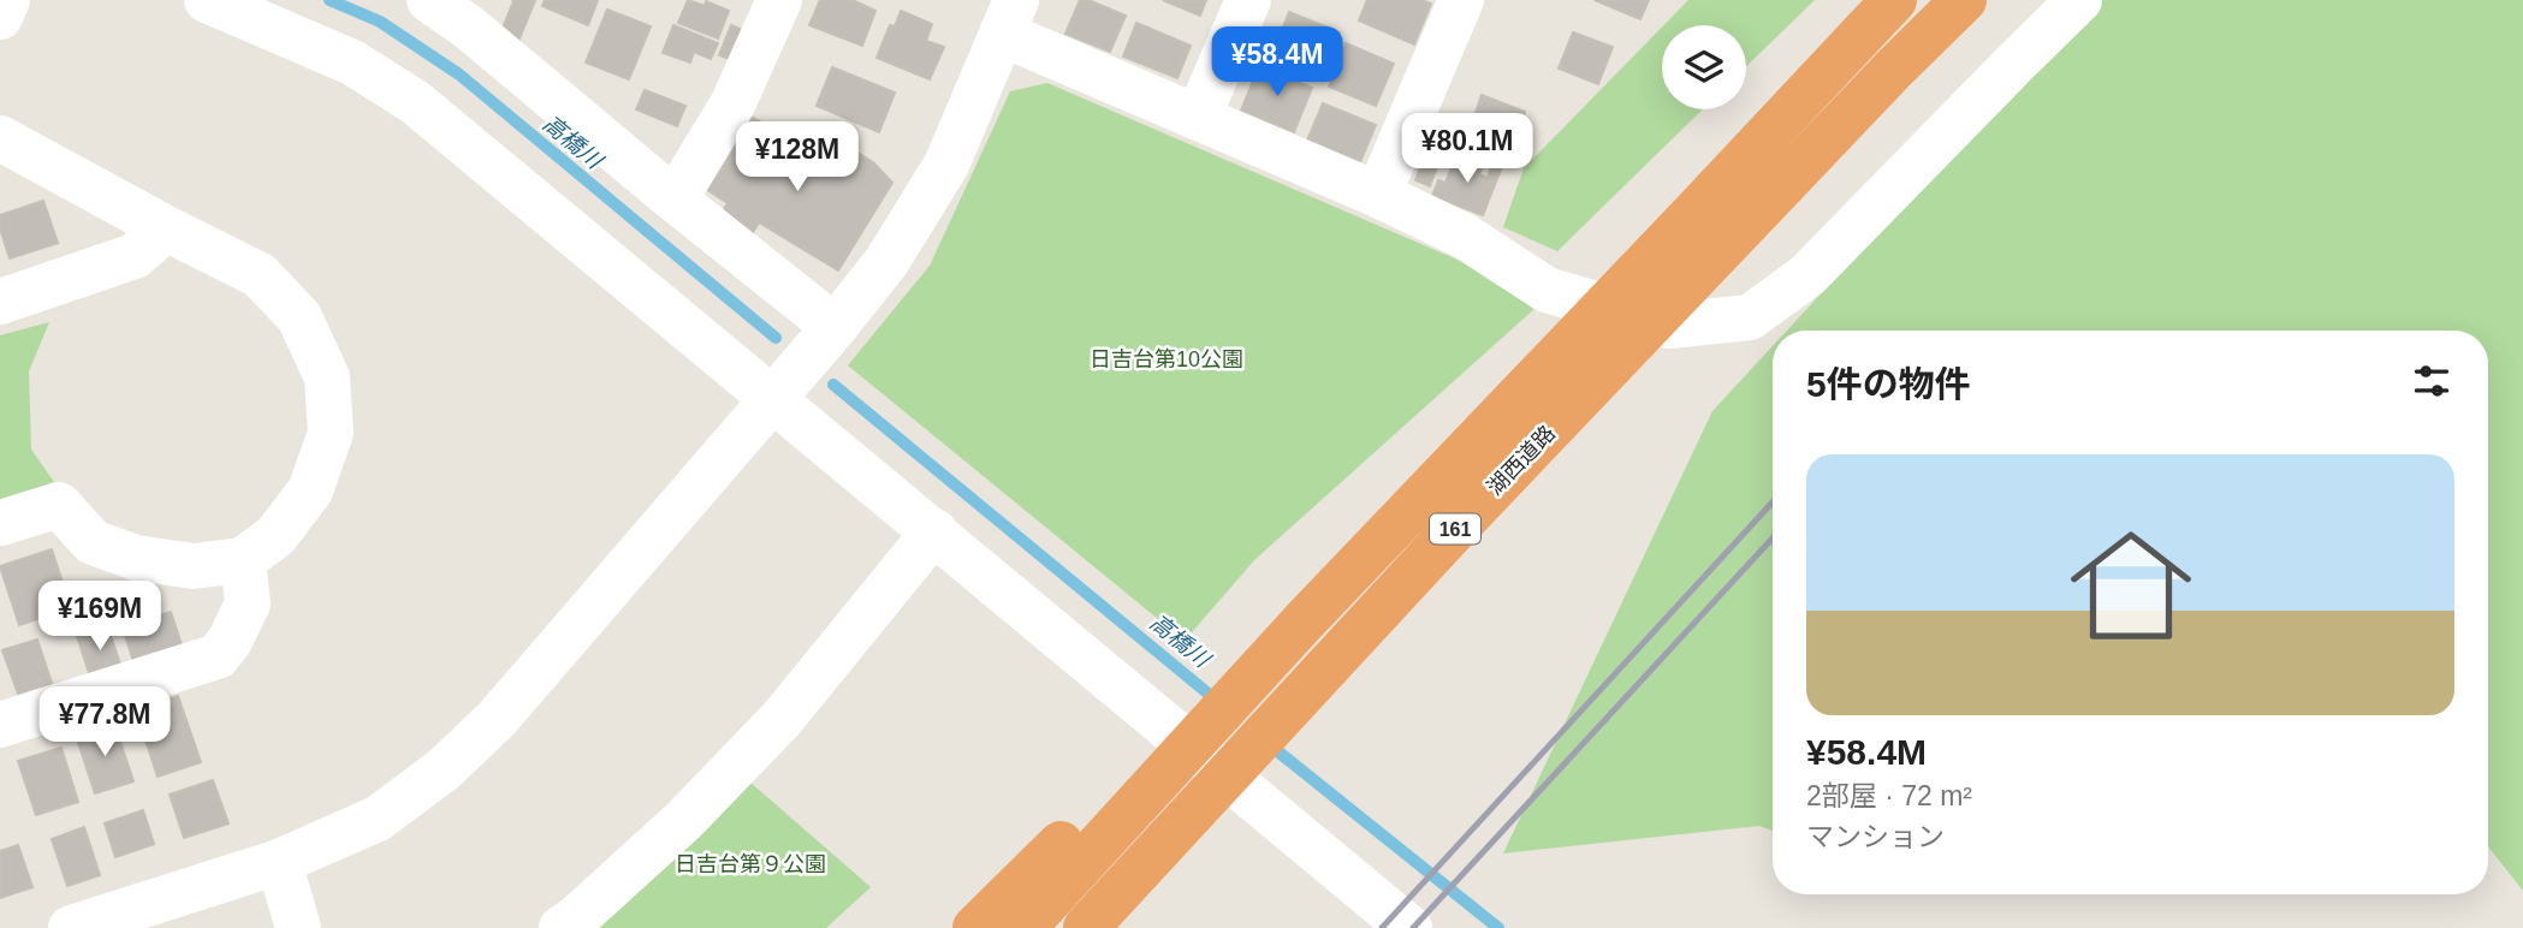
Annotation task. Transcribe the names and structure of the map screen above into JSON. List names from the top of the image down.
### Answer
{
  "streets": {
    "highway": ["湖西道路", "161"]
  },
  "water": ["高橋川"],
  "parks": ["日吉台第10公園", "日吉台第９公園"],
  "page": {
    "price": [
      "¥58.4M",
      "¥80.1M",
      "¥128M",
      "¥169M",
      "¥77.8M"
    ],
    "heading": "5件の物件",
    "list": [
      {
        "name": "¥58.4M",
        "note": "2部屋 · 72 m² · マンション"
      }
    ]
  }
}
